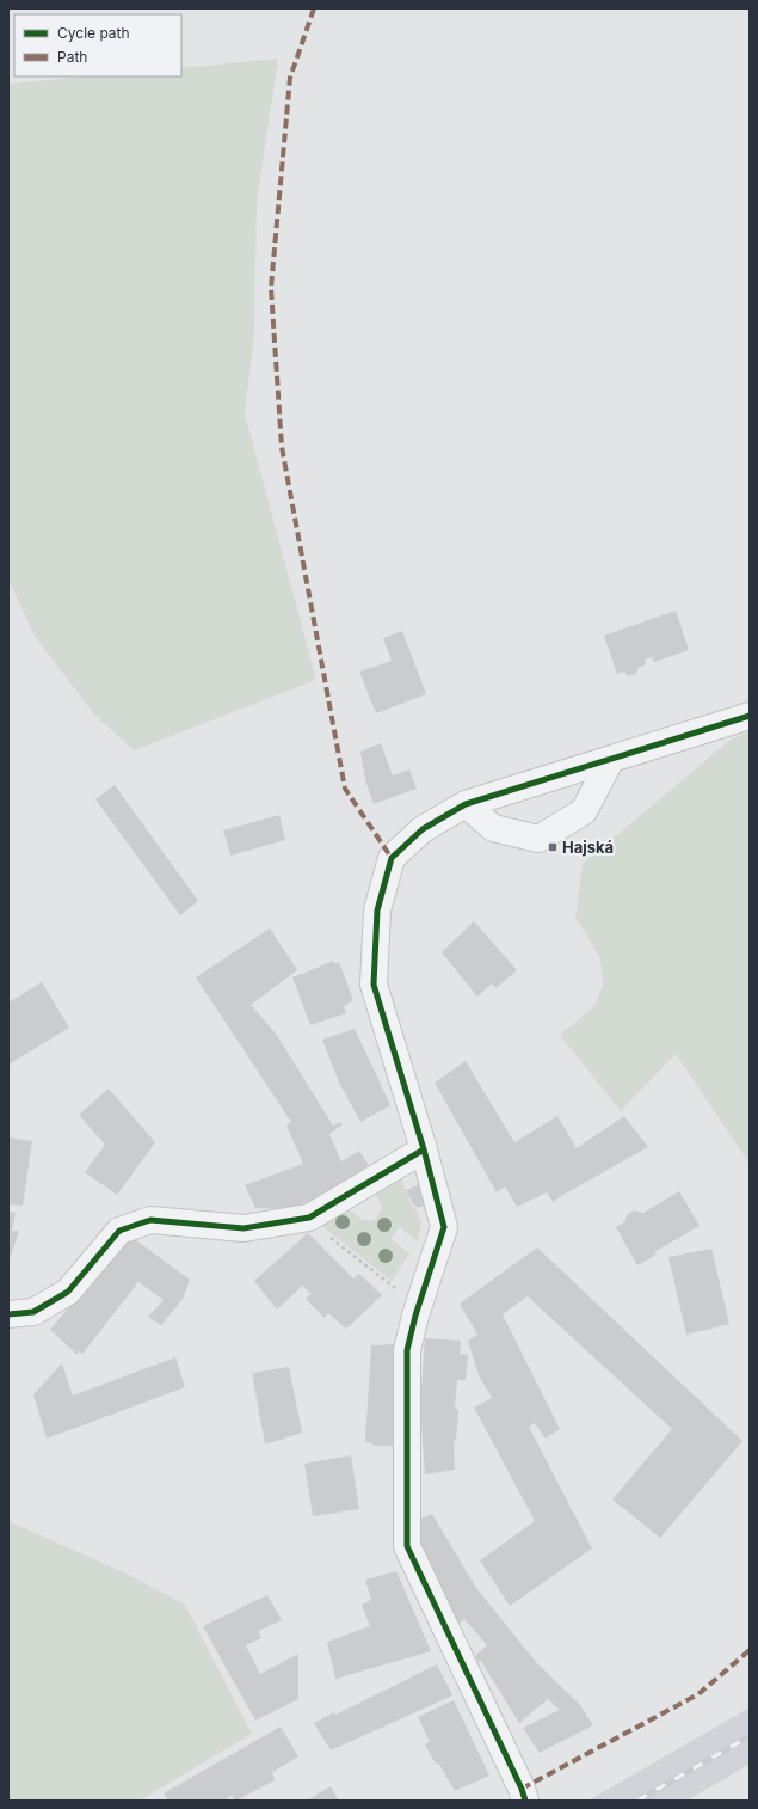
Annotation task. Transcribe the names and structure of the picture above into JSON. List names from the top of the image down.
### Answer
{
  "places": {
    "transit": ["Hajská"]
  },
  "legend": ["Cycle path", "Path"]
}
